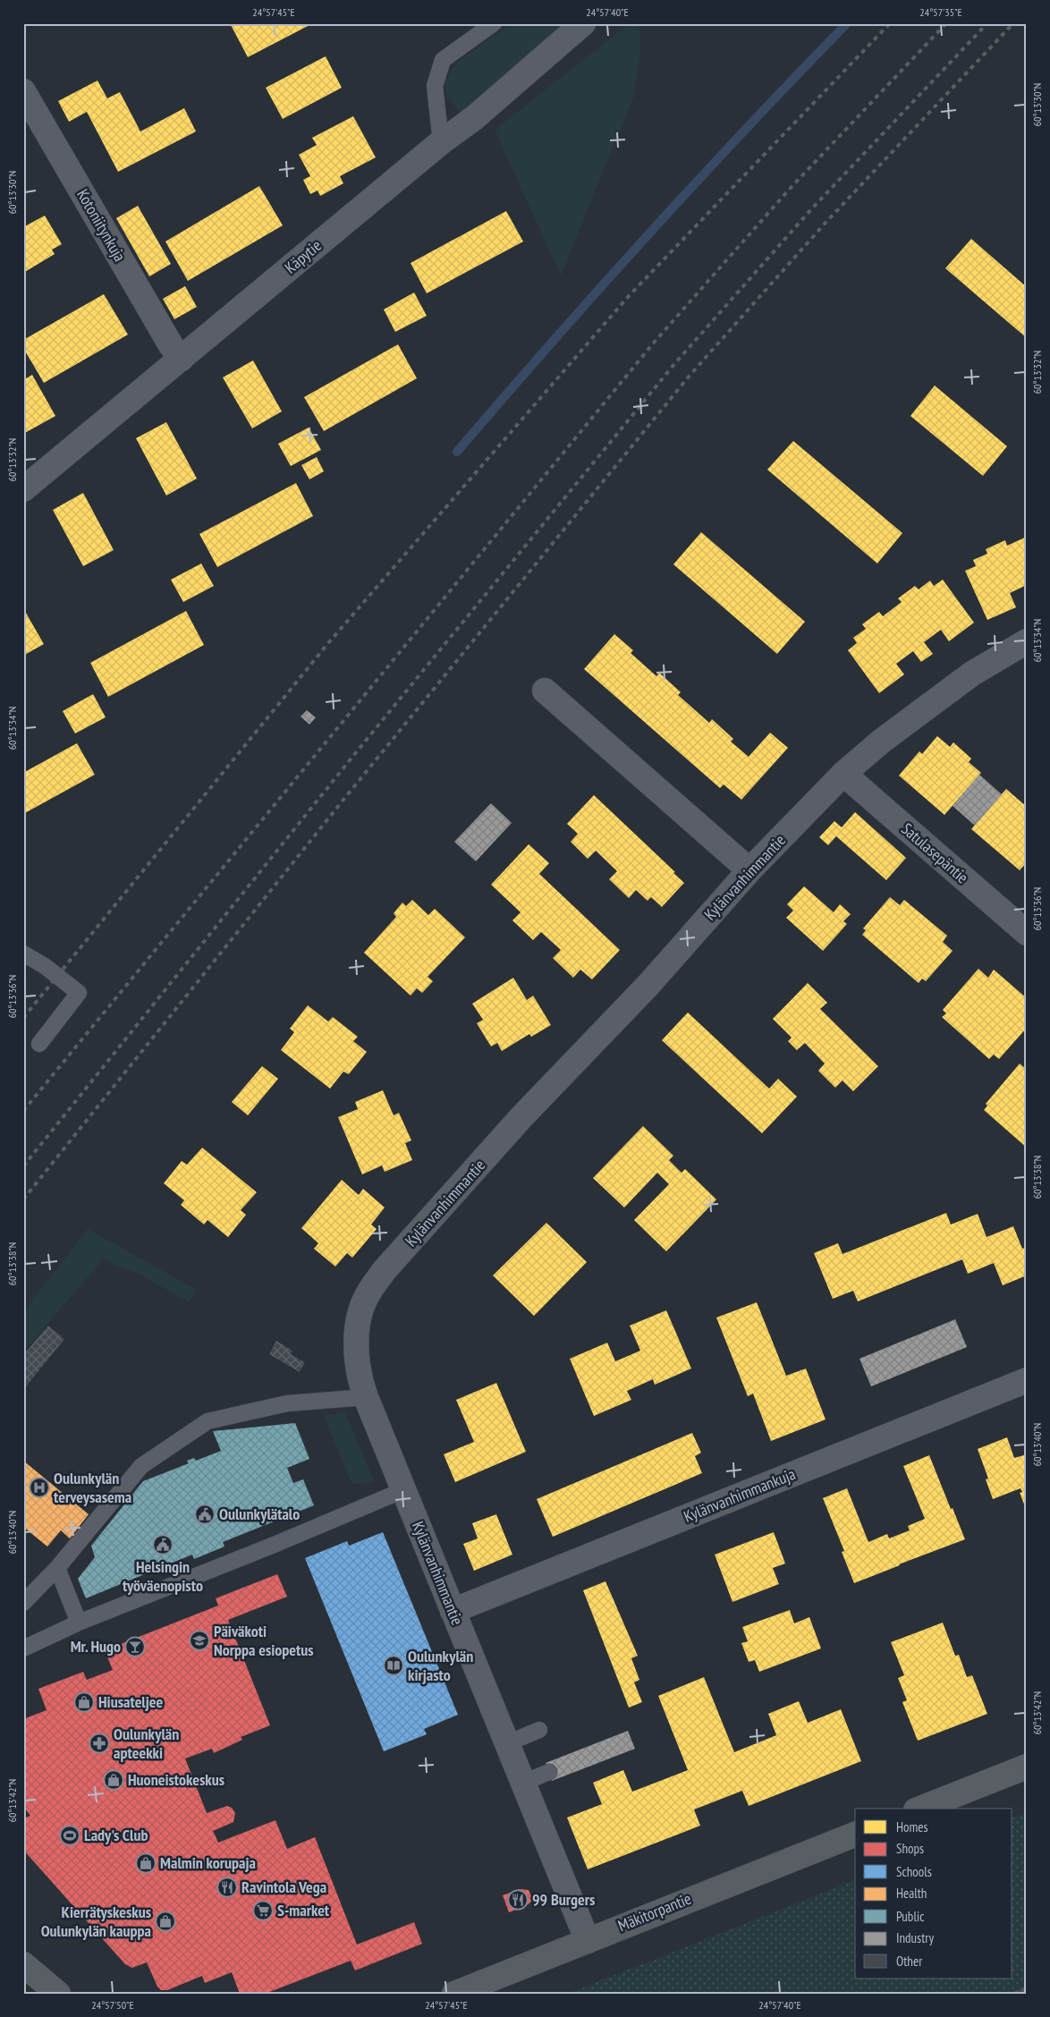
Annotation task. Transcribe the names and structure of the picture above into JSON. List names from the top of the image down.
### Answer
{
  "streets": {
    "street": [
      "Kotoniitynkuja",
      "Käpytie",
      "Satulasepäntie",
      "Kylänvanhimmantie",
      "Kylänvanhimmankuja",
      "Mäkitorpantie"
    ]
  },
  "crossings": [
    ["Kotoniitynkuja", "Käpytie"],
    ["Satulasepäntie", "Kylänvanhimmantie"],
    ["Kylänvanhimmantie", "Kylänvanhimmankuja"],
    ["Kylänvanhimmantie", "Mäkitorpantie"]
  ],
  "places": {
    "hospital": ["Oulunkylän terveysasema"],
    "public building": ["Oulunkylätalo", "Helsingin työväenopisto"],
    "school or university": ["Päiväkoti Norppa esiopetus"],
    "bar": ["Mr. Hugo"],
    "library": ["Oulunkylän kirjasto"],
    "shop": [
      "Hiusateljee",
      "Huoneistokeskus",
      "Malmin korupaja",
      "Kierrätyskeskus Oulunkylän kauppa"
    ],
    "pharmacy": ["Oulunkylän apteekki"],
    "sports": ["Lady's Club"],
    "restaurant": ["Ravintola Vega", "99 Burgers"],
    "supermarket": ["S-market"]
  },
  "legend": [
    "Homes",
    "Shops",
    "Schools",
    "Health",
    "Public",
    "Industry",
    "Other"
  ],
  "coordinates": [
    "24°57'45\"E",
    "24°57'40\"E",
    "24°57'35\"E",
    "60°13'30\"N",
    "60°13'32\"N",
    "60°13'34\"N",
    "60°13'36\"N",
    "60°13'38\"N",
    "60°13'40\"N",
    "60°13'42\"N",
    "24°57'50\"E"
  ]
}
